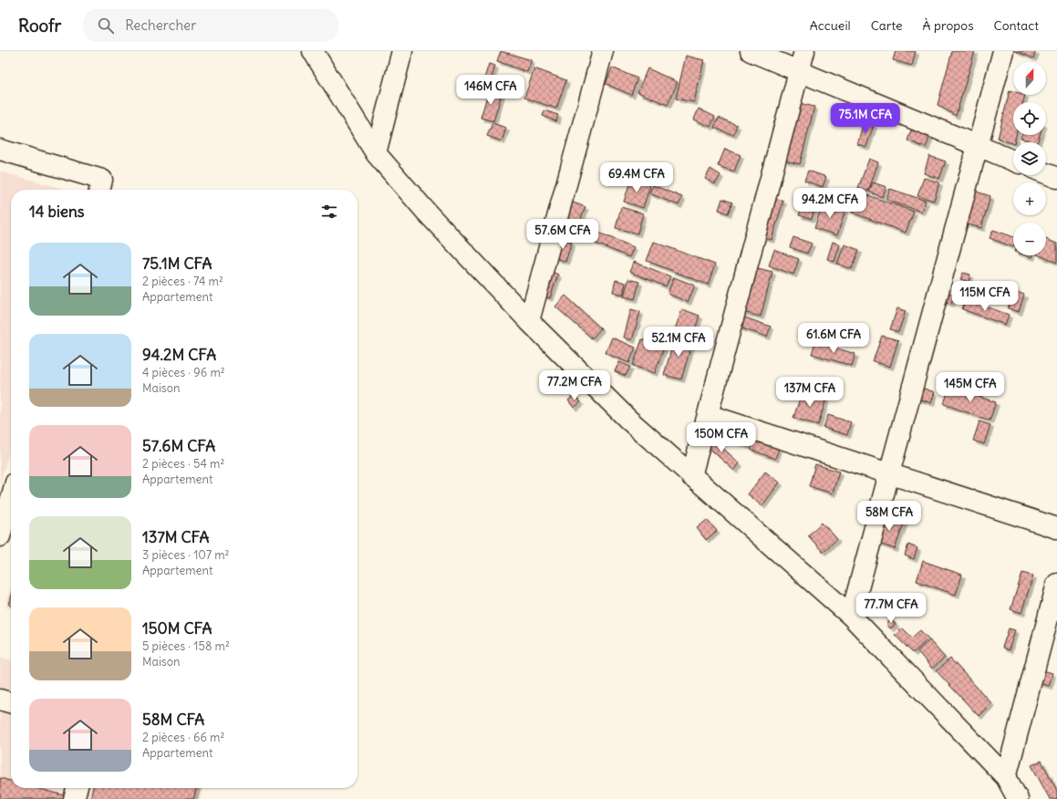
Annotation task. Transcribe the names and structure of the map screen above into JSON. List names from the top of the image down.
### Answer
{
  "north": "top",
  "page": {
    "header": "Roofr",
    "search": "Rechercher",
    "nav": [
      "Accueil",
      "Carte",
      "À propos",
      "Contact"
    ],
    "map_buttons": ["+", "−"],
    "price": [
      "146M CFA",
      "75.1M CFA",
      "69.4M CFA",
      "94.2M CFA",
      "57.6M CFA",
      "115M CFA",
      "61.6M CFA",
      "52.1M CFA",
      "77.2M CFA",
      "145M CFA",
      "137M CFA",
      "150M CFA",
      "58M CFA",
      "77.7M CFA"
    ],
    "heading": "14 biens",
    "list": [
      {
        "name": "75.1M CFA",
        "note": "2 pièces · 74 m² · Appartement"
      },
      {
        "name": "94.2M CFA",
        "note": "4 pièces · 96 m² · Maison"
      },
      {
        "name": "57.6M CFA",
        "note": "2 pièces · 54 m² · Appartement"
      },
      {
        "name": "137M CFA",
        "note": "3 pièces · 107 m² · Appartement"
      },
      {
        "name": "150M CFA",
        "note": "5 pièces · 158 m² · Maison"
      },
      {
        "name": "58M CFA",
        "note": "2 pièces · 66 m² · Appartement"
      }
    ]
  }
}
